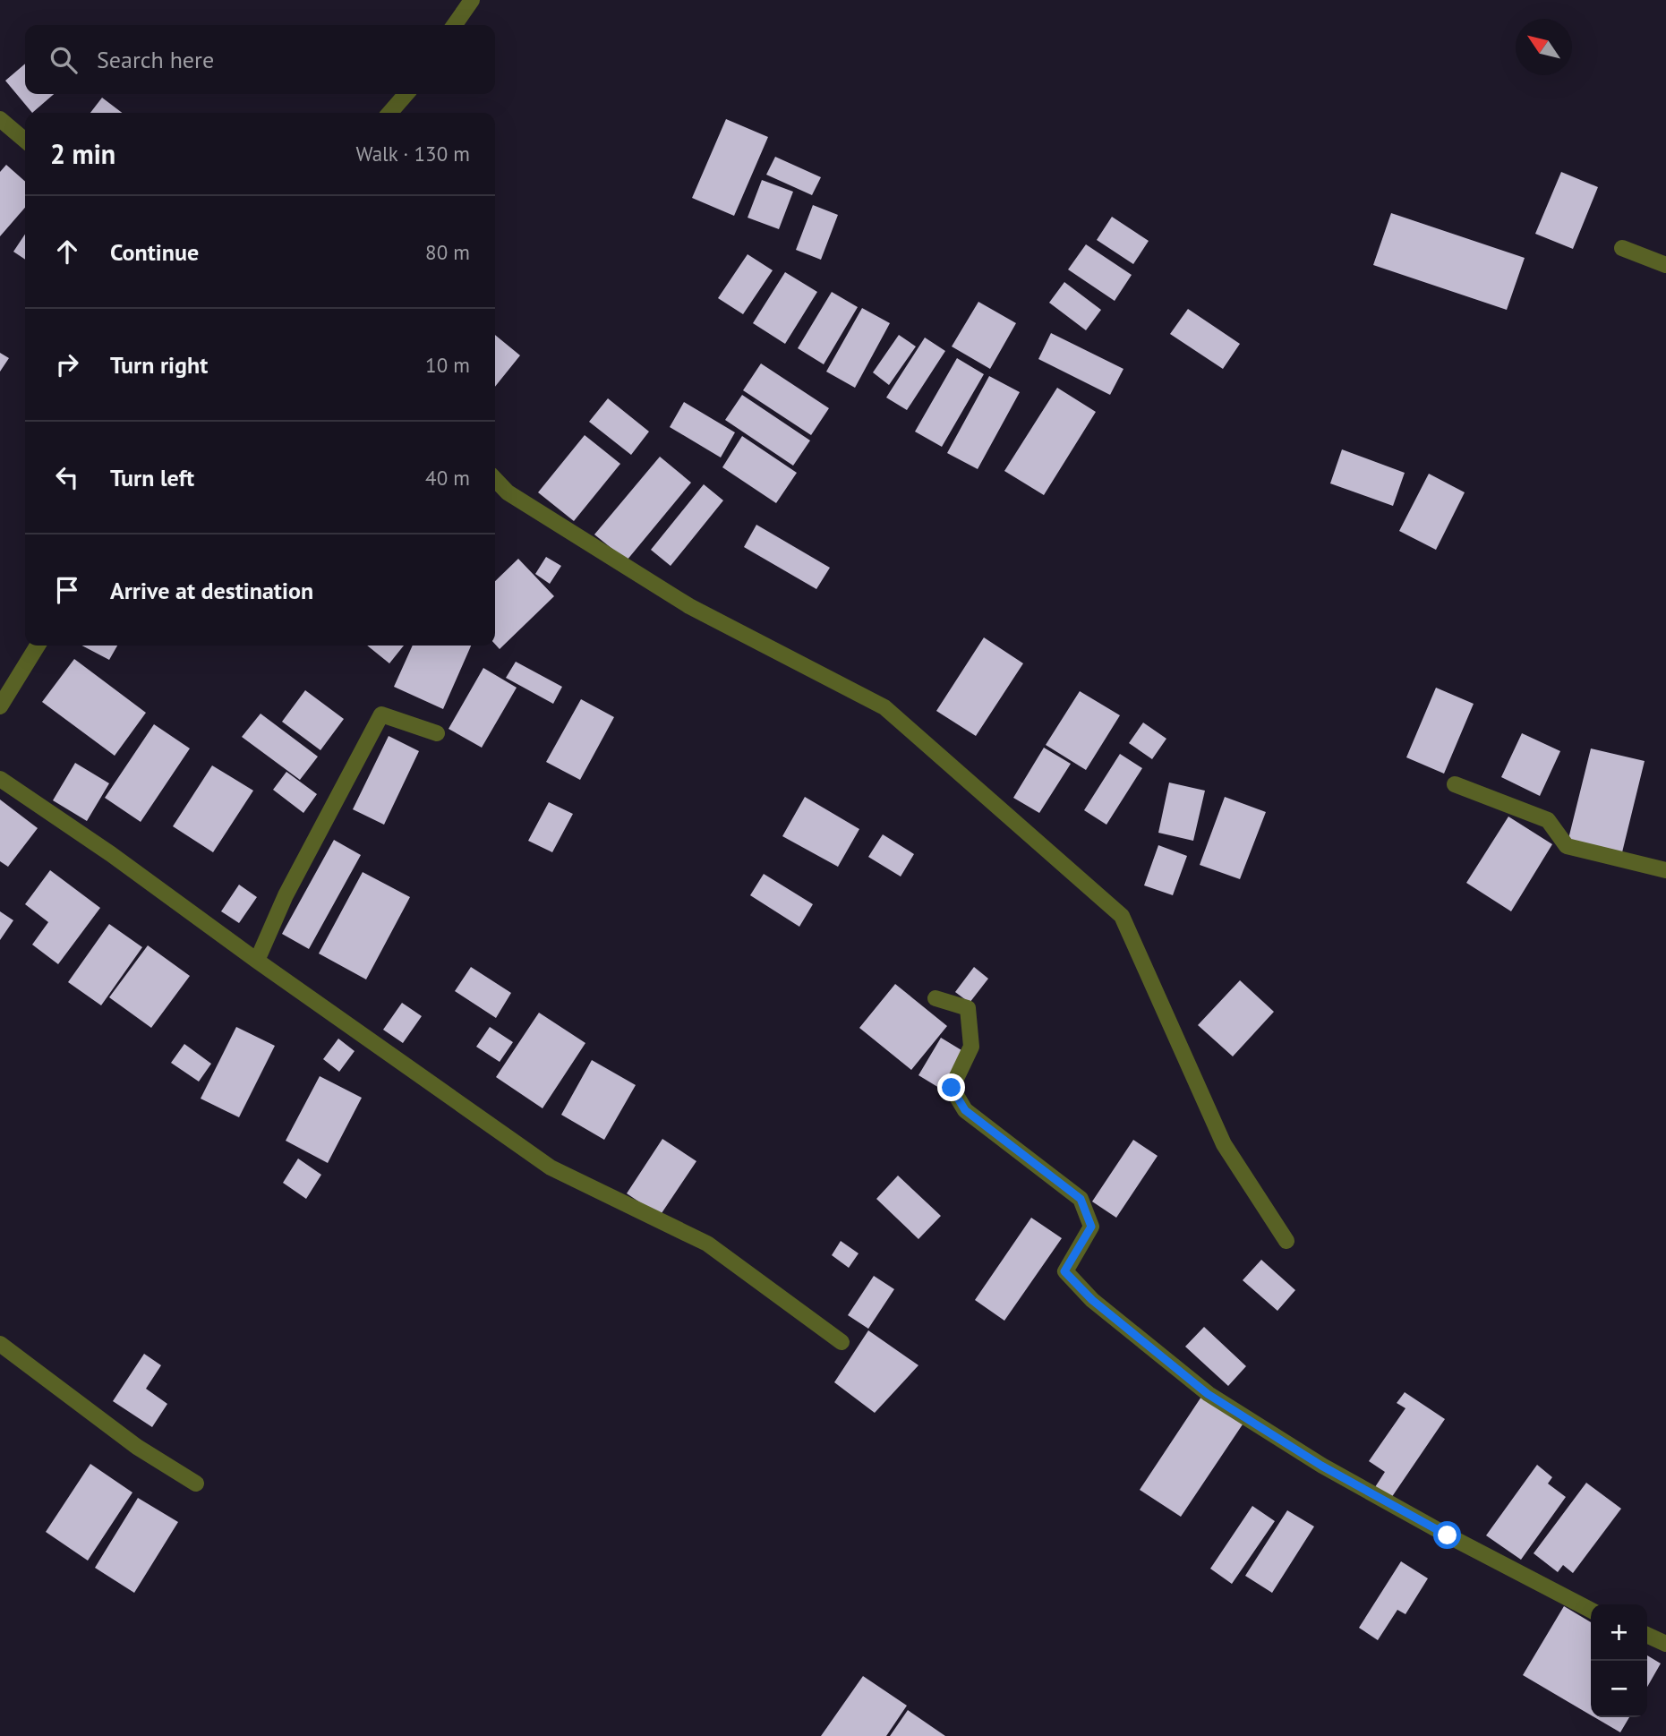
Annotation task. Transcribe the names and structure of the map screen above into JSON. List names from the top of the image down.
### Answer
{
  "north": "top left",
  "page": {
    "search": "Search here",
    "heading": ["2 min", "Walk · 130 m"],
    "list": [
      ["Continue", "80 m"],
      ["Turn right", "10 m"],
      ["Turn left", "40 m"],
      "Arrive at destination"
    ],
    "map_buttons": ["+", "−"]
  }
}
